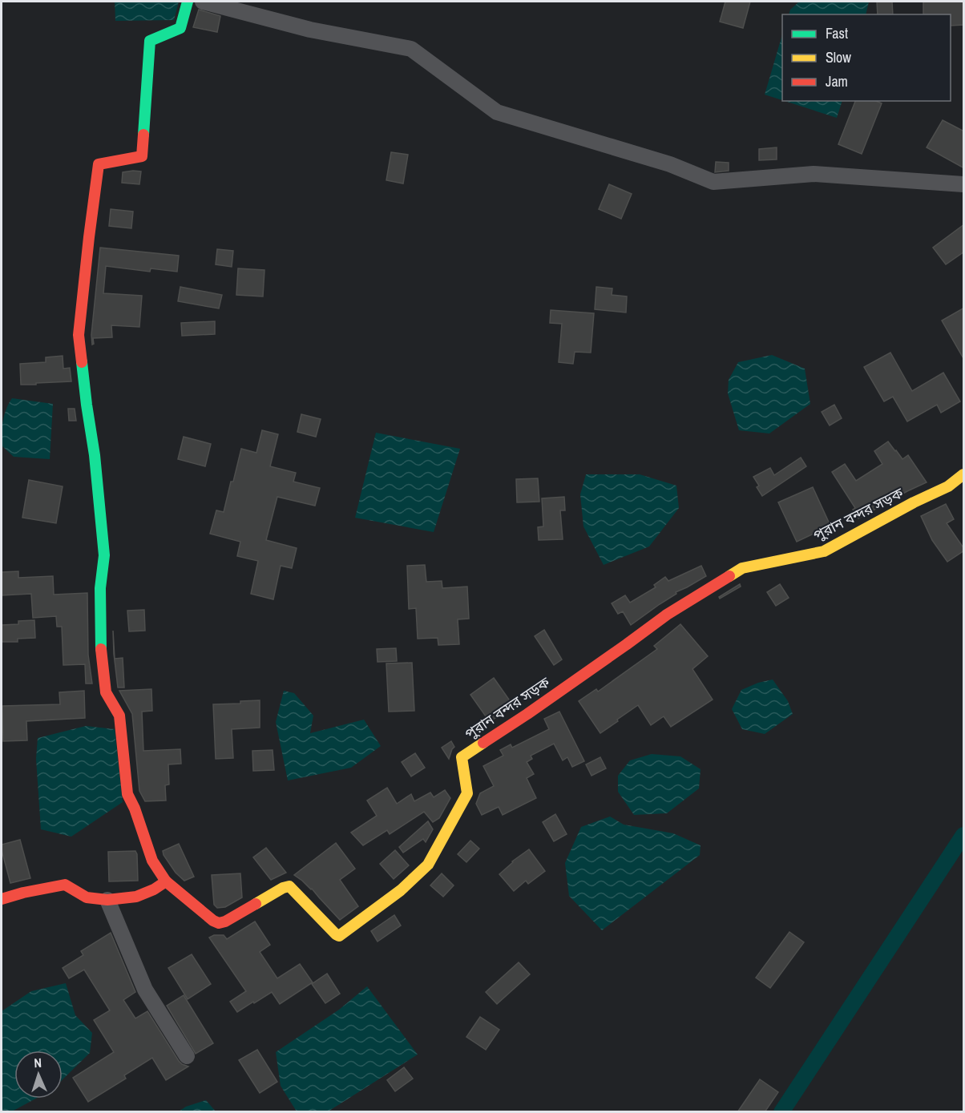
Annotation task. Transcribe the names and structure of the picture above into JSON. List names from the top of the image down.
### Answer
{
  "streets": {
    "street": ["পুরান বন্দর সড়ক"]
  },
  "legend": ["Fast", "Slow", "Jam"],
  "north": "top"
}
